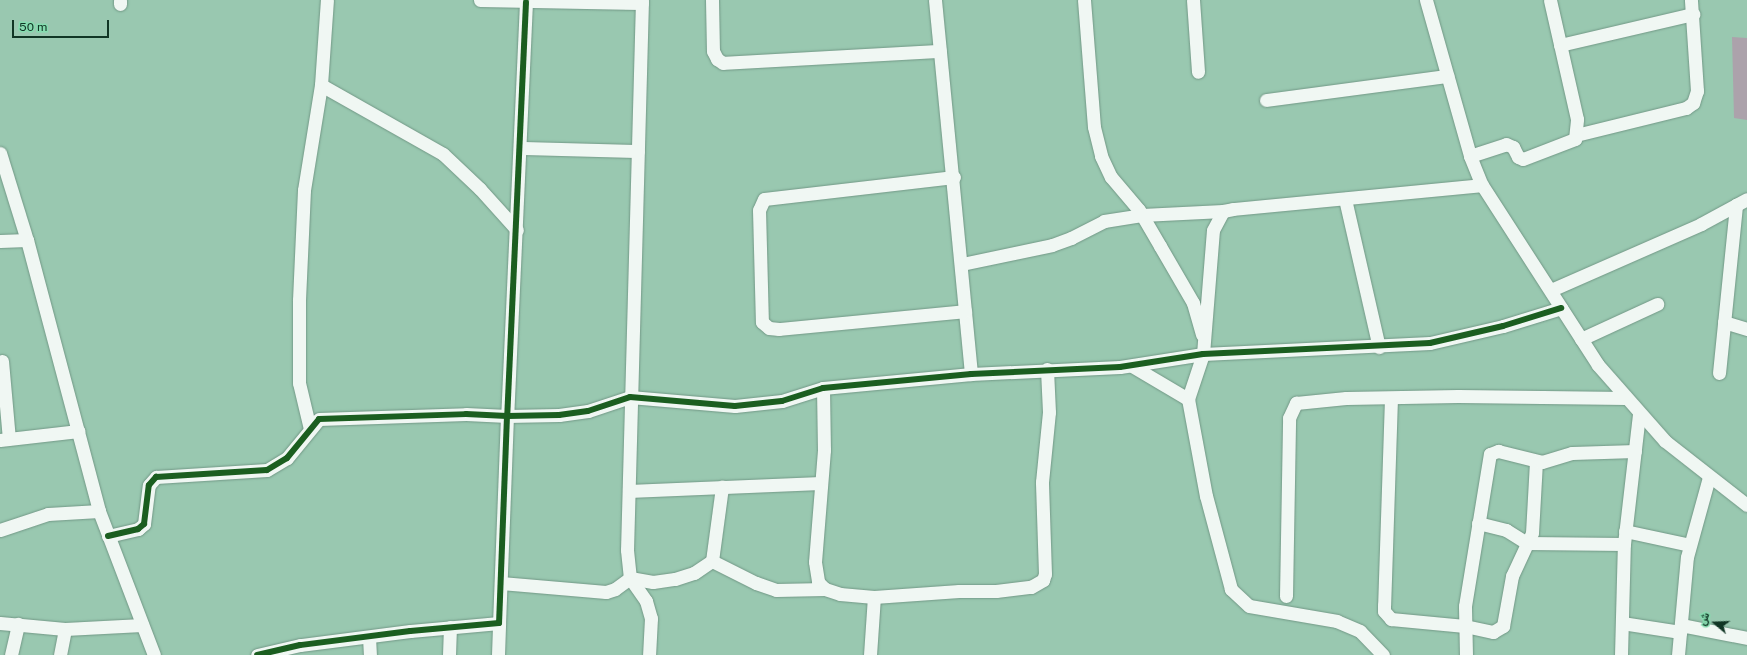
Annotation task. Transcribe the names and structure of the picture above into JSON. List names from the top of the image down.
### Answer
{
  "scale_bar": "50 m",
  "north": "left"
}
